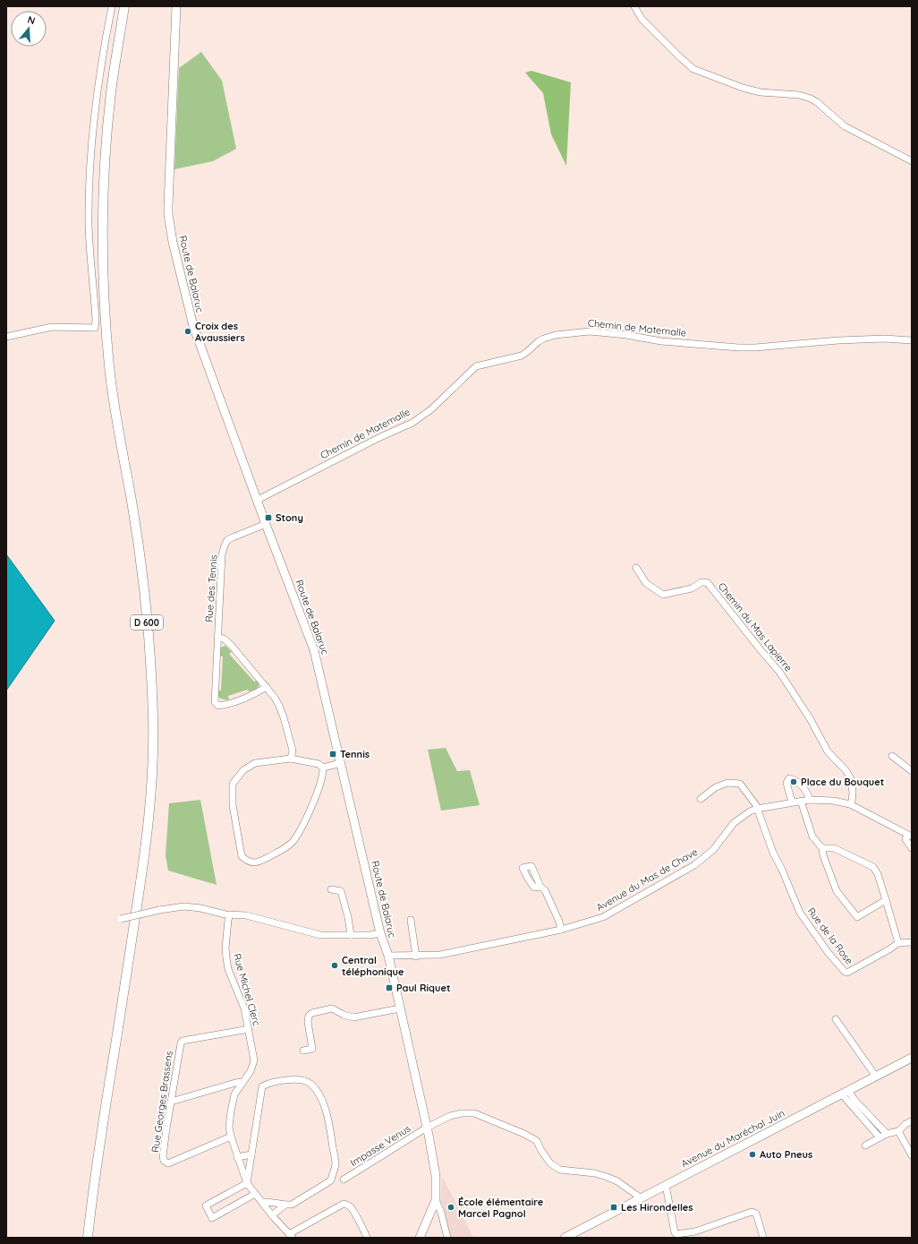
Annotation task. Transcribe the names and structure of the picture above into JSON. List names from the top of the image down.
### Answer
{
  "streets": {
    "main road": ["D 600"],
    "street": [
      "Route de Balaruc",
      "Chemin de Matemalle",
      "Rue des Tennis",
      "Chemin du Mas Lapierre",
      "Avenue du Mas de Chave",
      "Rue de la Rose",
      "Rue Michel Clerc",
      "Rue Georges Brassens",
      "Avenue du Maréchal Juin",
      "Impasse Venus"
    ]
  },
  "crossings": [
    ["Route de Balaruc", "Chemin de Matemalle"],
    ["Route de Balaruc", "Rue des Tennis"],
    ["Route de Balaruc", "Avenue du Mas de Chave"],
    ["Route de Balaruc", "Impasse Venus"],
    ["Chemin du Mas Lapierre", "Avenue du Mas de Chave"],
    ["Avenue du Mas de Chave", "Rue de la Rose"],
    ["Rue Michel Clerc", "Rue Georges Brassens"],
    ["Avenue du Maréchal Juin", "Impasse Venus"]
  ],
  "places": {
    "other": [
      "Croix des Avaussiers",
      "Place du Bouquet",
      "Central téléphonique",
      "Auto Pneus",
      "École élémentaire Marcel Pagnol"
    ],
    "transit": [
      "Stony",
      "Tennis",
      "Paul Riquet",
      "Les Hirondelles"
    ]
  },
  "north": "top"
}
